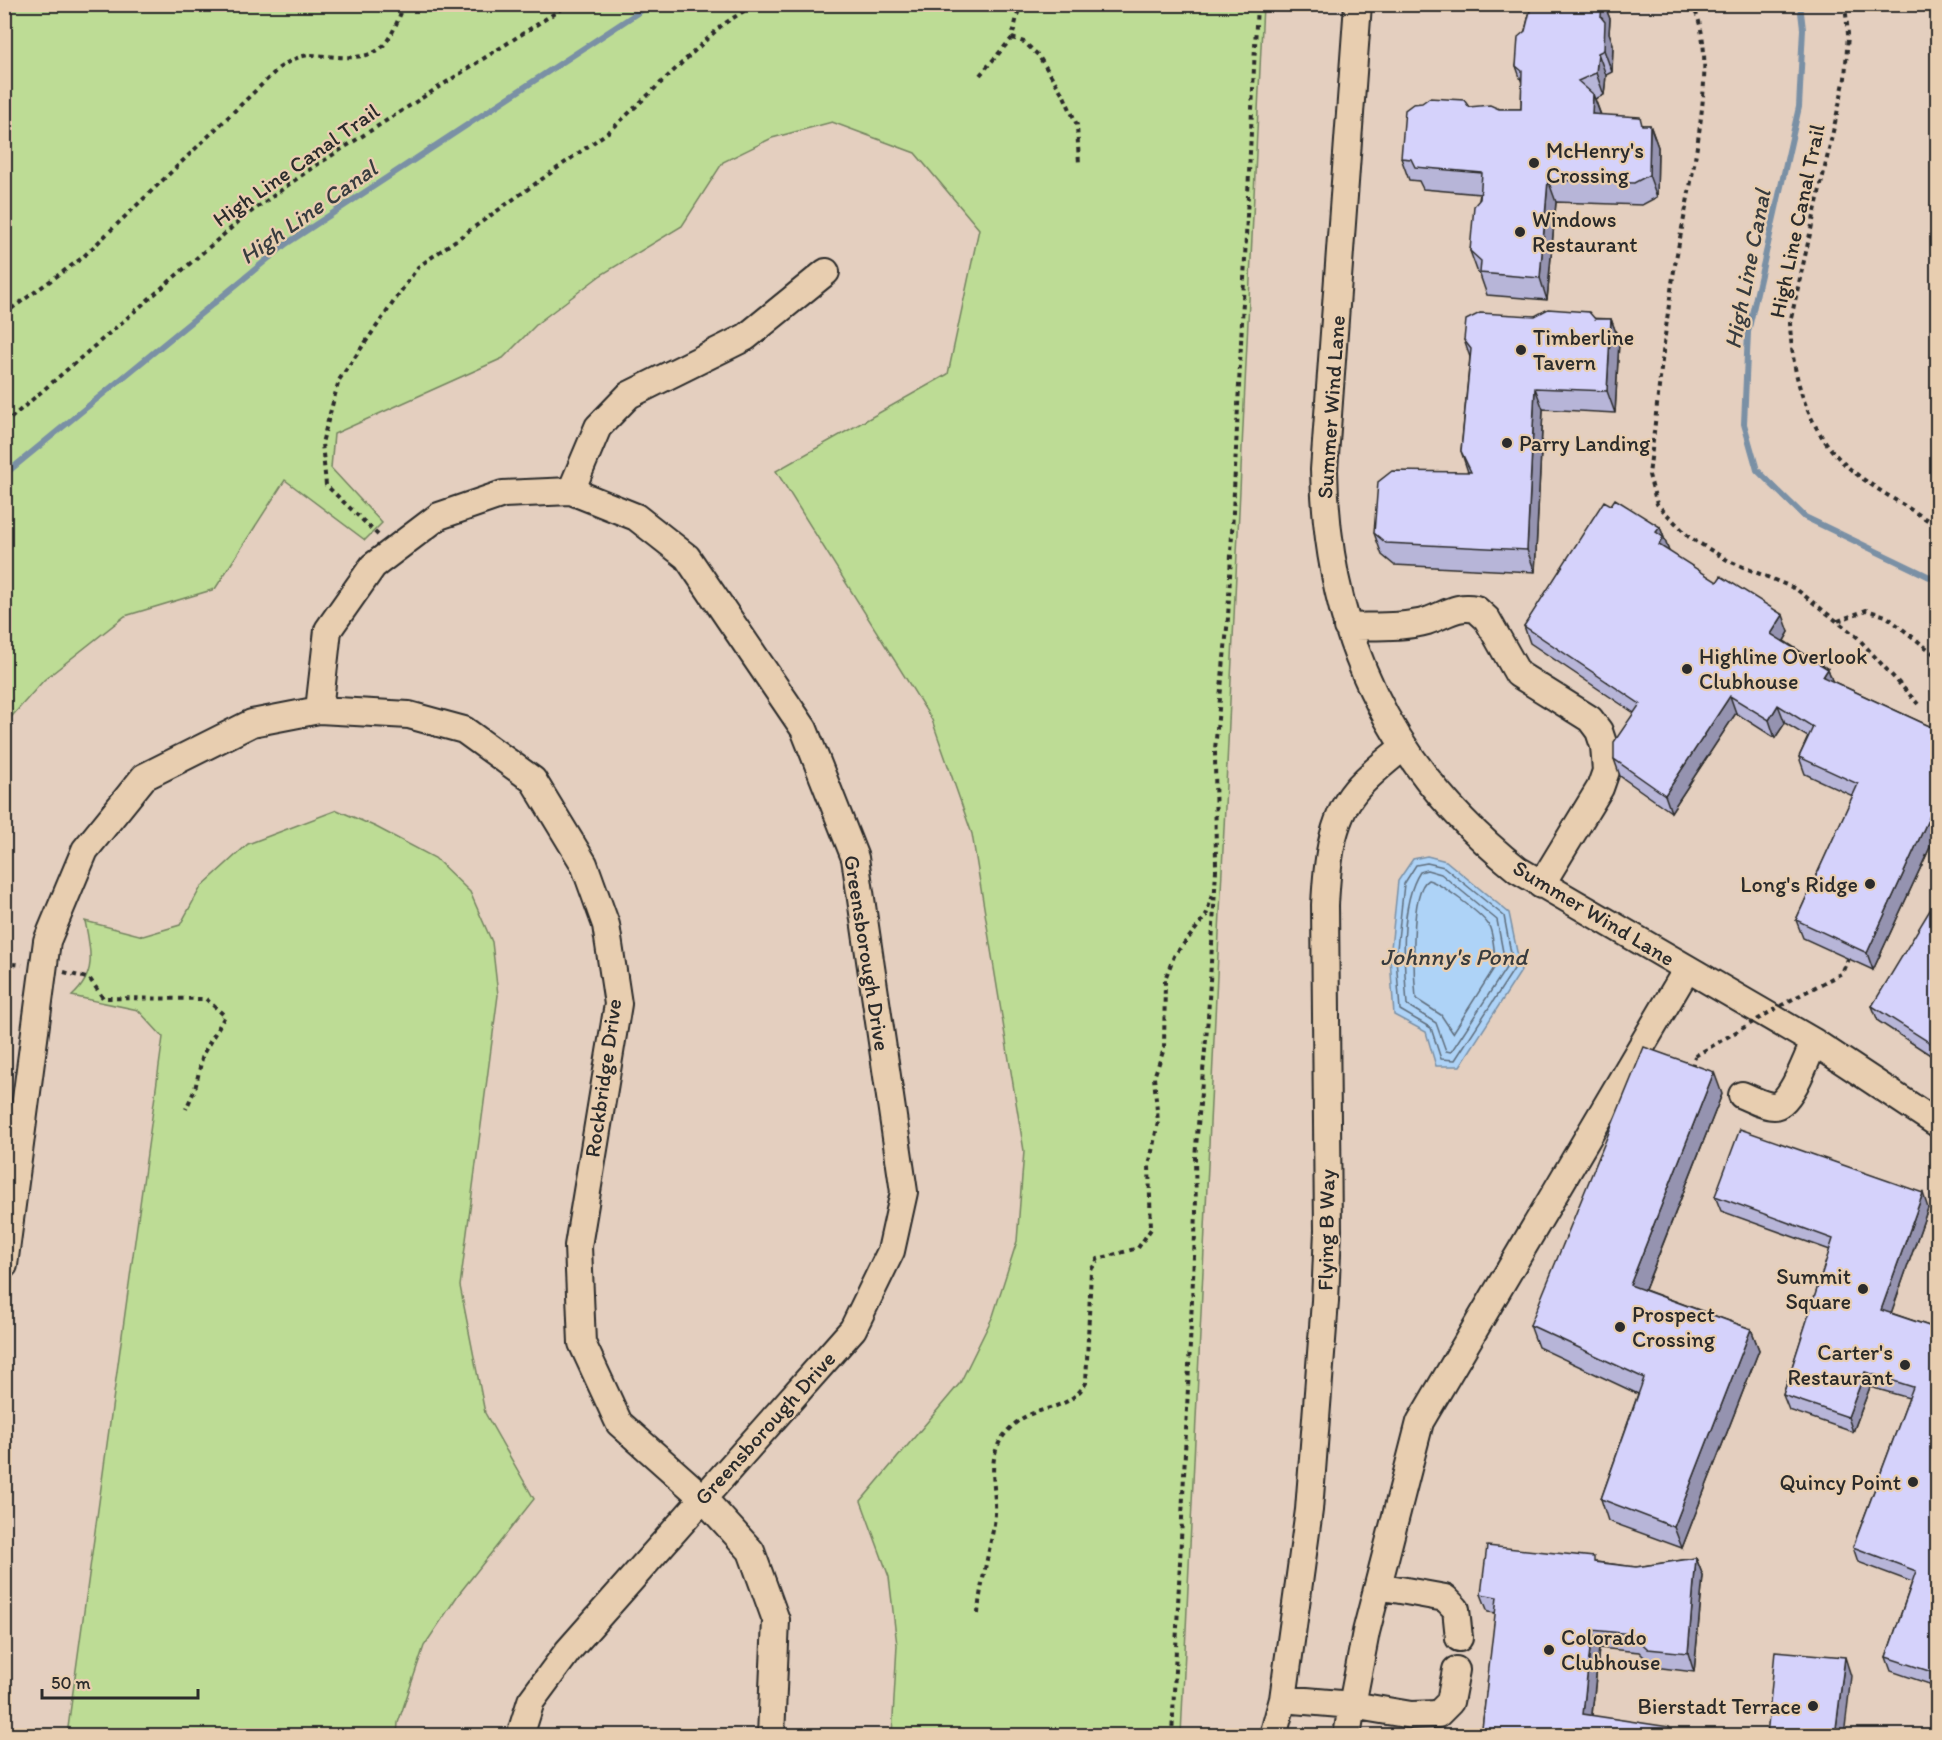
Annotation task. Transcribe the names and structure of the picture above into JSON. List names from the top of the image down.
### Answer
{
  "streets": {
    "street": [
      "Summer Wind Lane",
      "Greensborough Drive",
      "Rockbridge Drive",
      "Flying B Way"
    ],
    "path": ["High Line Canal Trail"]
  },
  "crossings": [
    ["Summer Wind Lane", "Flying B Way"],
    ["Greensborough Drive", "Rockbridge Drive"]
  ],
  "water": ["High Line Canal", "Johnny's Pond"],
  "places": [
    "McHenry's Crossing",
    "Windows Restaurant",
    "Timberline Tavern",
    "Parry Landing",
    "Highline Overlook Clubhouse",
    "Long's Ridge",
    "Summit Square",
    "Prospect Crossing",
    "Carter's Restaurant",
    "Quincy Point",
    "Colorado Clubhouse",
    "Bierstadt Terrace"
  ],
  "scale_bar": "50 m"
}
